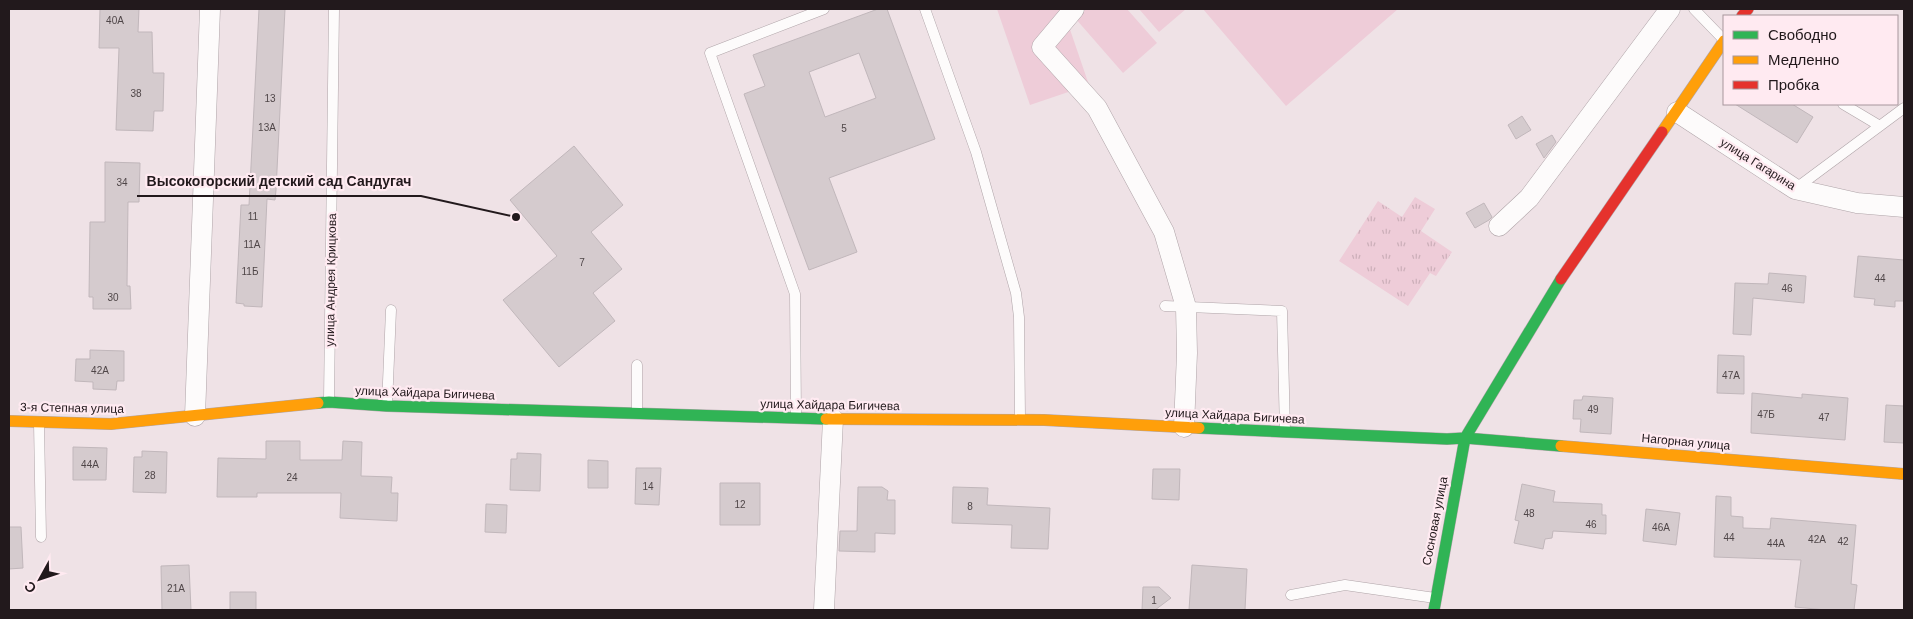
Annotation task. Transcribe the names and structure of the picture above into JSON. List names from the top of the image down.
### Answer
{
  "streets": {
    "street": [
      "улица Гагарина",
      "улица Хайдара Бигичева",
      "3-я Степная улица",
      "Нагорная улица",
      "Сосновая улица"
    ],
    "lane": ["улица Андрея Крицкова"]
  },
  "crossings": [
    ["улица Андрея Крицкова", "улица Хайдара Бигичева"],
    ["улица Хайдара Бигичева", "3-я Степная улица"],
    ["улица Хайдара Бигичева", "Нагорная улица"],
    ["улица Хайдара Бигичева", "Сосновая улица"],
    ["Нагорная улица", "Сосновая улица"]
  ],
  "places": ["Высокогорский детский сад Сандугач"],
  "house_numbers": [
    "40А",
    "38",
    "13",
    "13А",
    "5",
    "34",
    "11",
    "11А",
    "7",
    "11Б",
    "44",
    "46",
    "30",
    "42А",
    "47А",
    "49",
    "47Б",
    "47",
    "44А",
    "28",
    "24",
    "14",
    "12",
    "8",
    "48",
    "46",
    "46А",
    "44",
    "42А",
    "42",
    "44А",
    "21А",
    "1"
  ],
  "legend": ["Свободно", "Медленно", "Пробка"],
  "north": "bottom left"
}
